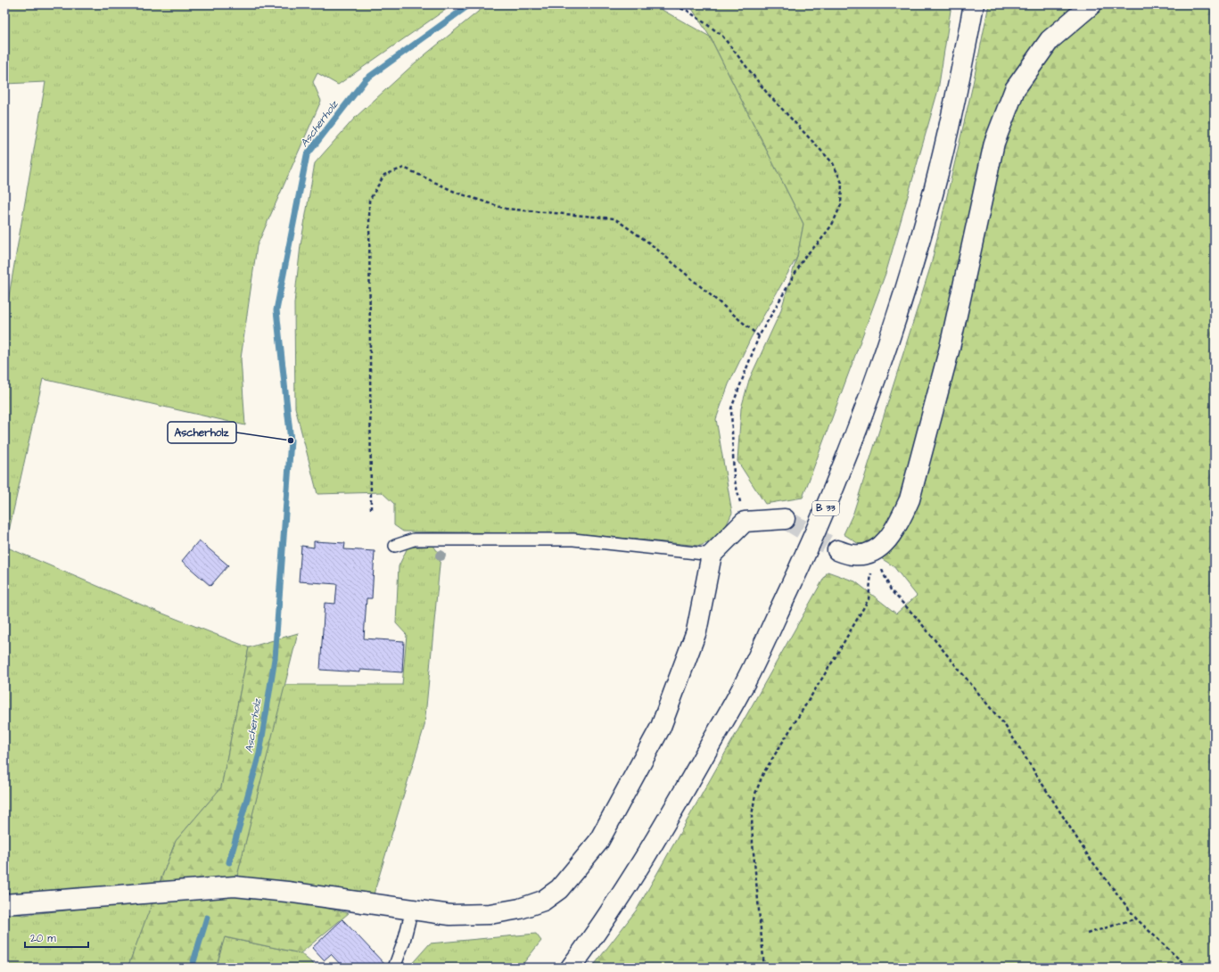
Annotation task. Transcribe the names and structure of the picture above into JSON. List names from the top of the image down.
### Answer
{
  "streets": {
    "street": ["B 33"]
  },
  "water": ["Ascherholz"],
  "places": ["Ascherholz"],
  "scale_bar": "20 m"
}
